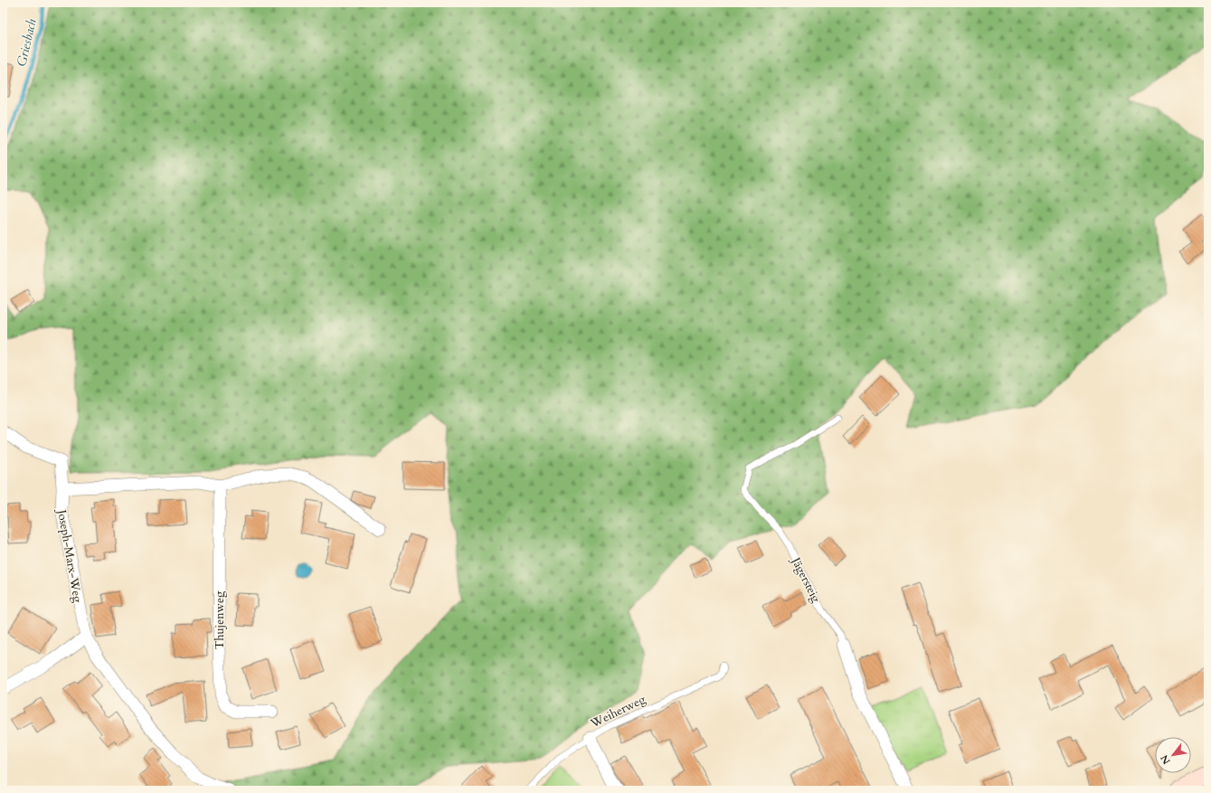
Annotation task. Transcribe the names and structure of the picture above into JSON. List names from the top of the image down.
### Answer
{
  "streets": {
    "street": ["Joseph-Marx-Weg", "Jägersteig", "Thujenweg"],
    "lane": ["Weiherweg"]
  },
  "water": ["Griesbach"],
  "north": "bottom left"
}
